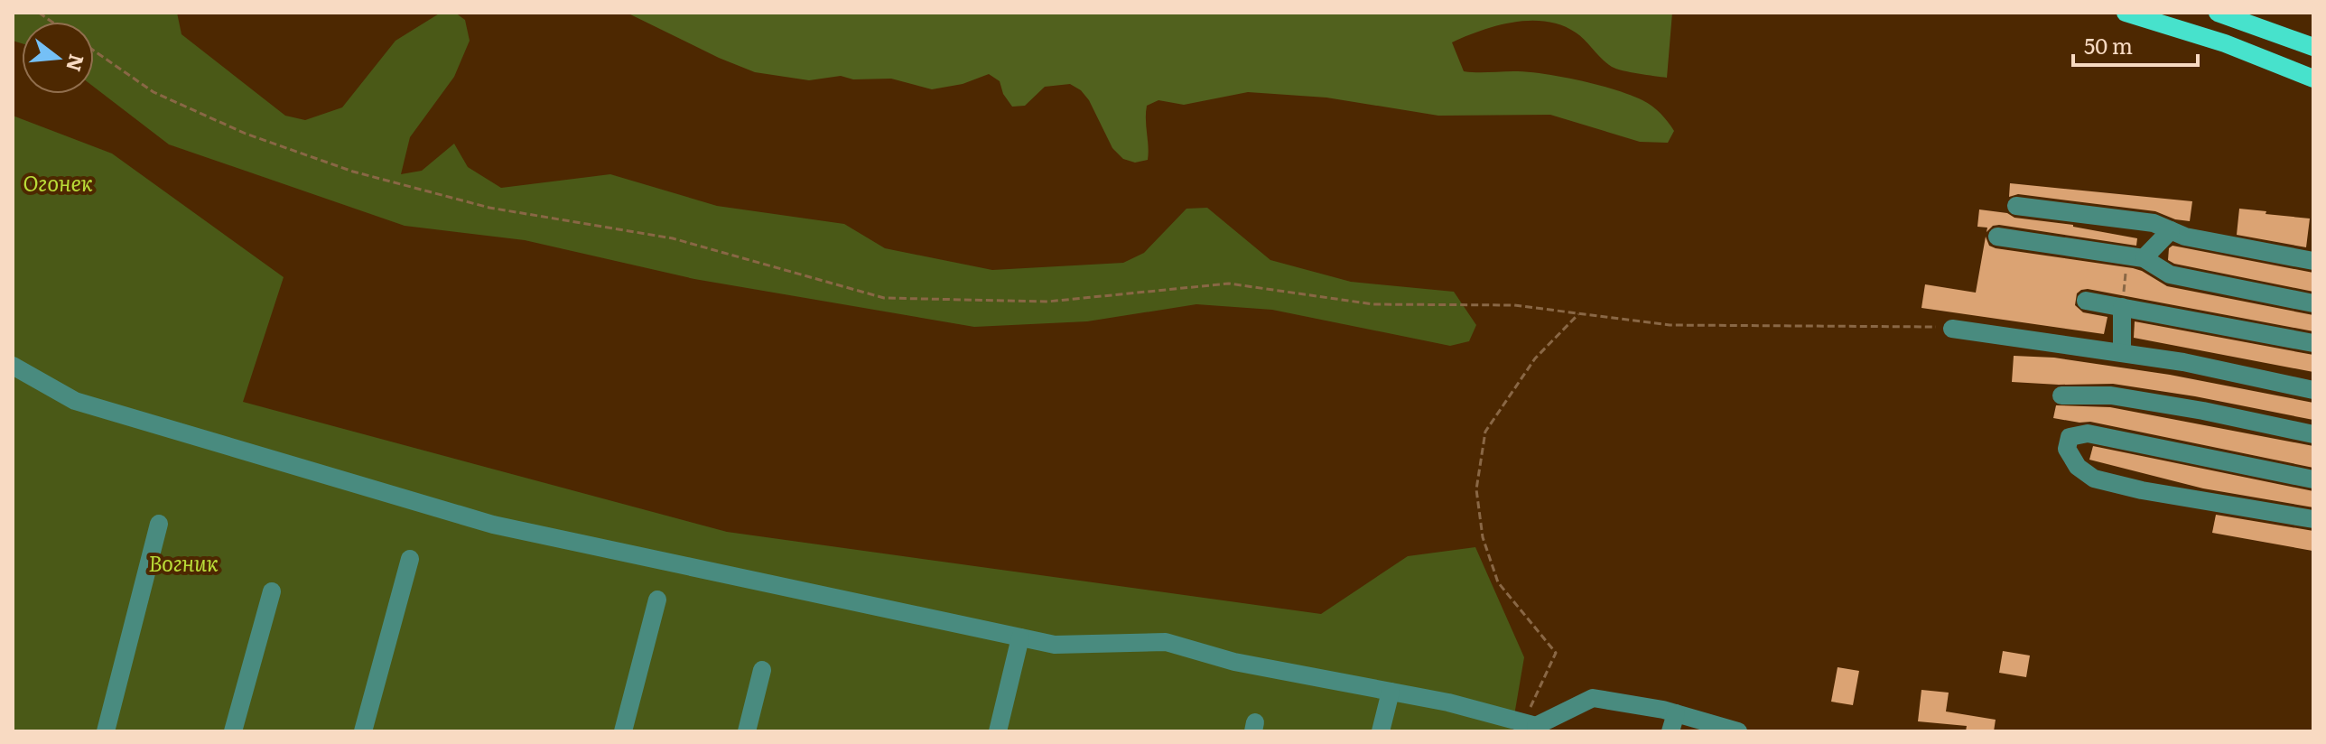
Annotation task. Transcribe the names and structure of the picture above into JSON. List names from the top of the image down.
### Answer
{
  "parks": ["Огонек", "Вогник"],
  "scale_bar": "50 m",
  "north": "right"
}
